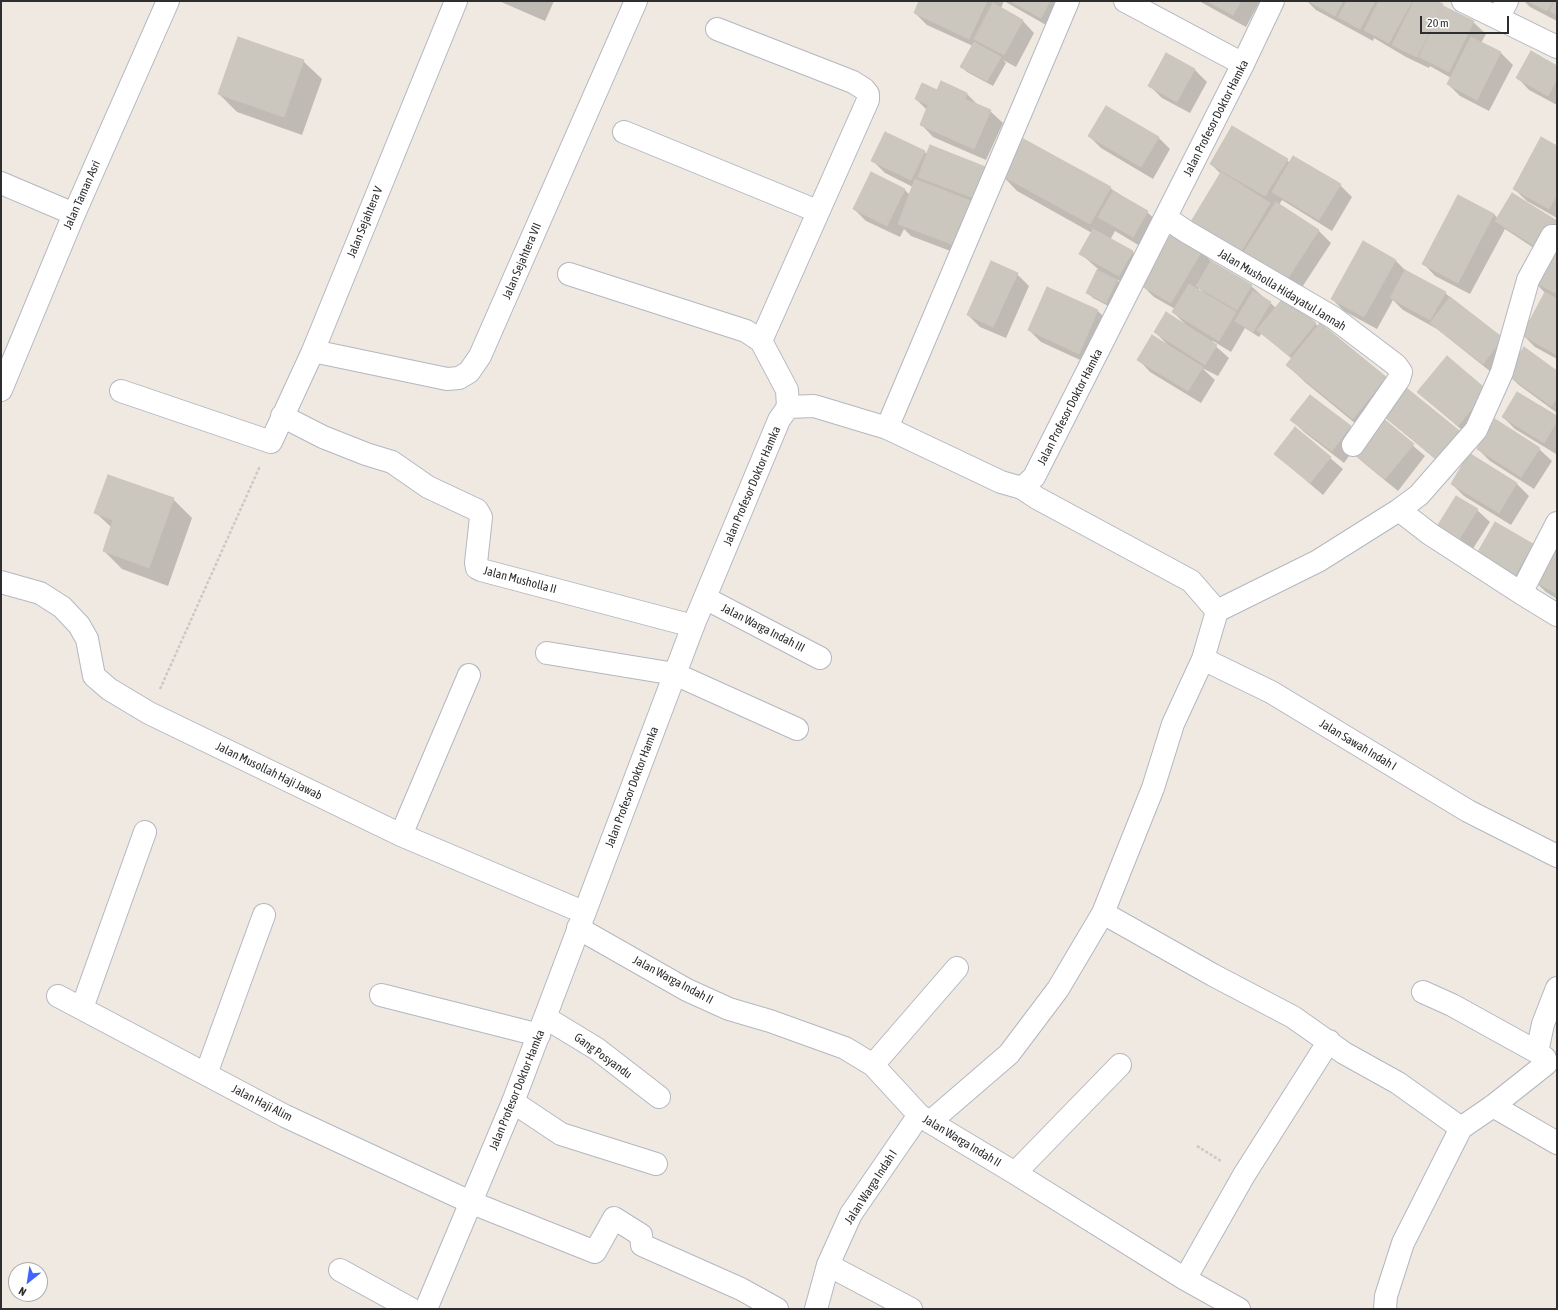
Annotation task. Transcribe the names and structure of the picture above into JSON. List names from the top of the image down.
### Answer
{
  "streets": {
    "street": [
      "Jalan Profesor Doktor Hamka",
      "Jalan Taman Asri",
      "Jalan Sejahtera V",
      "Jalan Sejahtera VII",
      "Jalan Musholla Hidayatul Jannah",
      "Jalan Musholla II",
      "Jalan Warga Indah III",
      "Jalan Sawah Indah I",
      "Jalan Musollah Haji Jawab",
      "Jalan Warga Indah II",
      "Gang Posyandu",
      "Jalan Haji Alim",
      "Jalan Warga Indah I"
    ]
  },
  "crossings": [
    ["Jalan Profesor Doktor Hamka", "Jalan Musholla Hidayatul Jannah"],
    ["Jalan Profesor Doktor Hamka", "Jalan Musholla II"],
    ["Jalan Profesor Doktor Hamka", "Jalan Warga Indah III"],
    ["Jalan Profesor Doktor Hamka", "Jalan Musollah Haji Jawab"],
    ["Jalan Profesor Doktor Hamka", "Jalan Warga Indah II"],
    ["Jalan Profesor Doktor Hamka", "Gang Posyandu"],
    ["Jalan Profesor Doktor Hamka", "Jalan Haji Alim"],
    ["Jalan Sejahtera V", "Jalan Sejahtera VII"],
    ["Jalan Sejahtera V", "Jalan Musholla II"],
    ["Jalan Sawah Indah I", "Jalan Warga Indah I"],
    ["Jalan Musollah Haji Jawab", "Jalan Warga Indah II"],
    ["Jalan Warga Indah II", "Jalan Warga Indah I"]
  ],
  "scale_bar": "20 m",
  "north": "bottom left"
}
